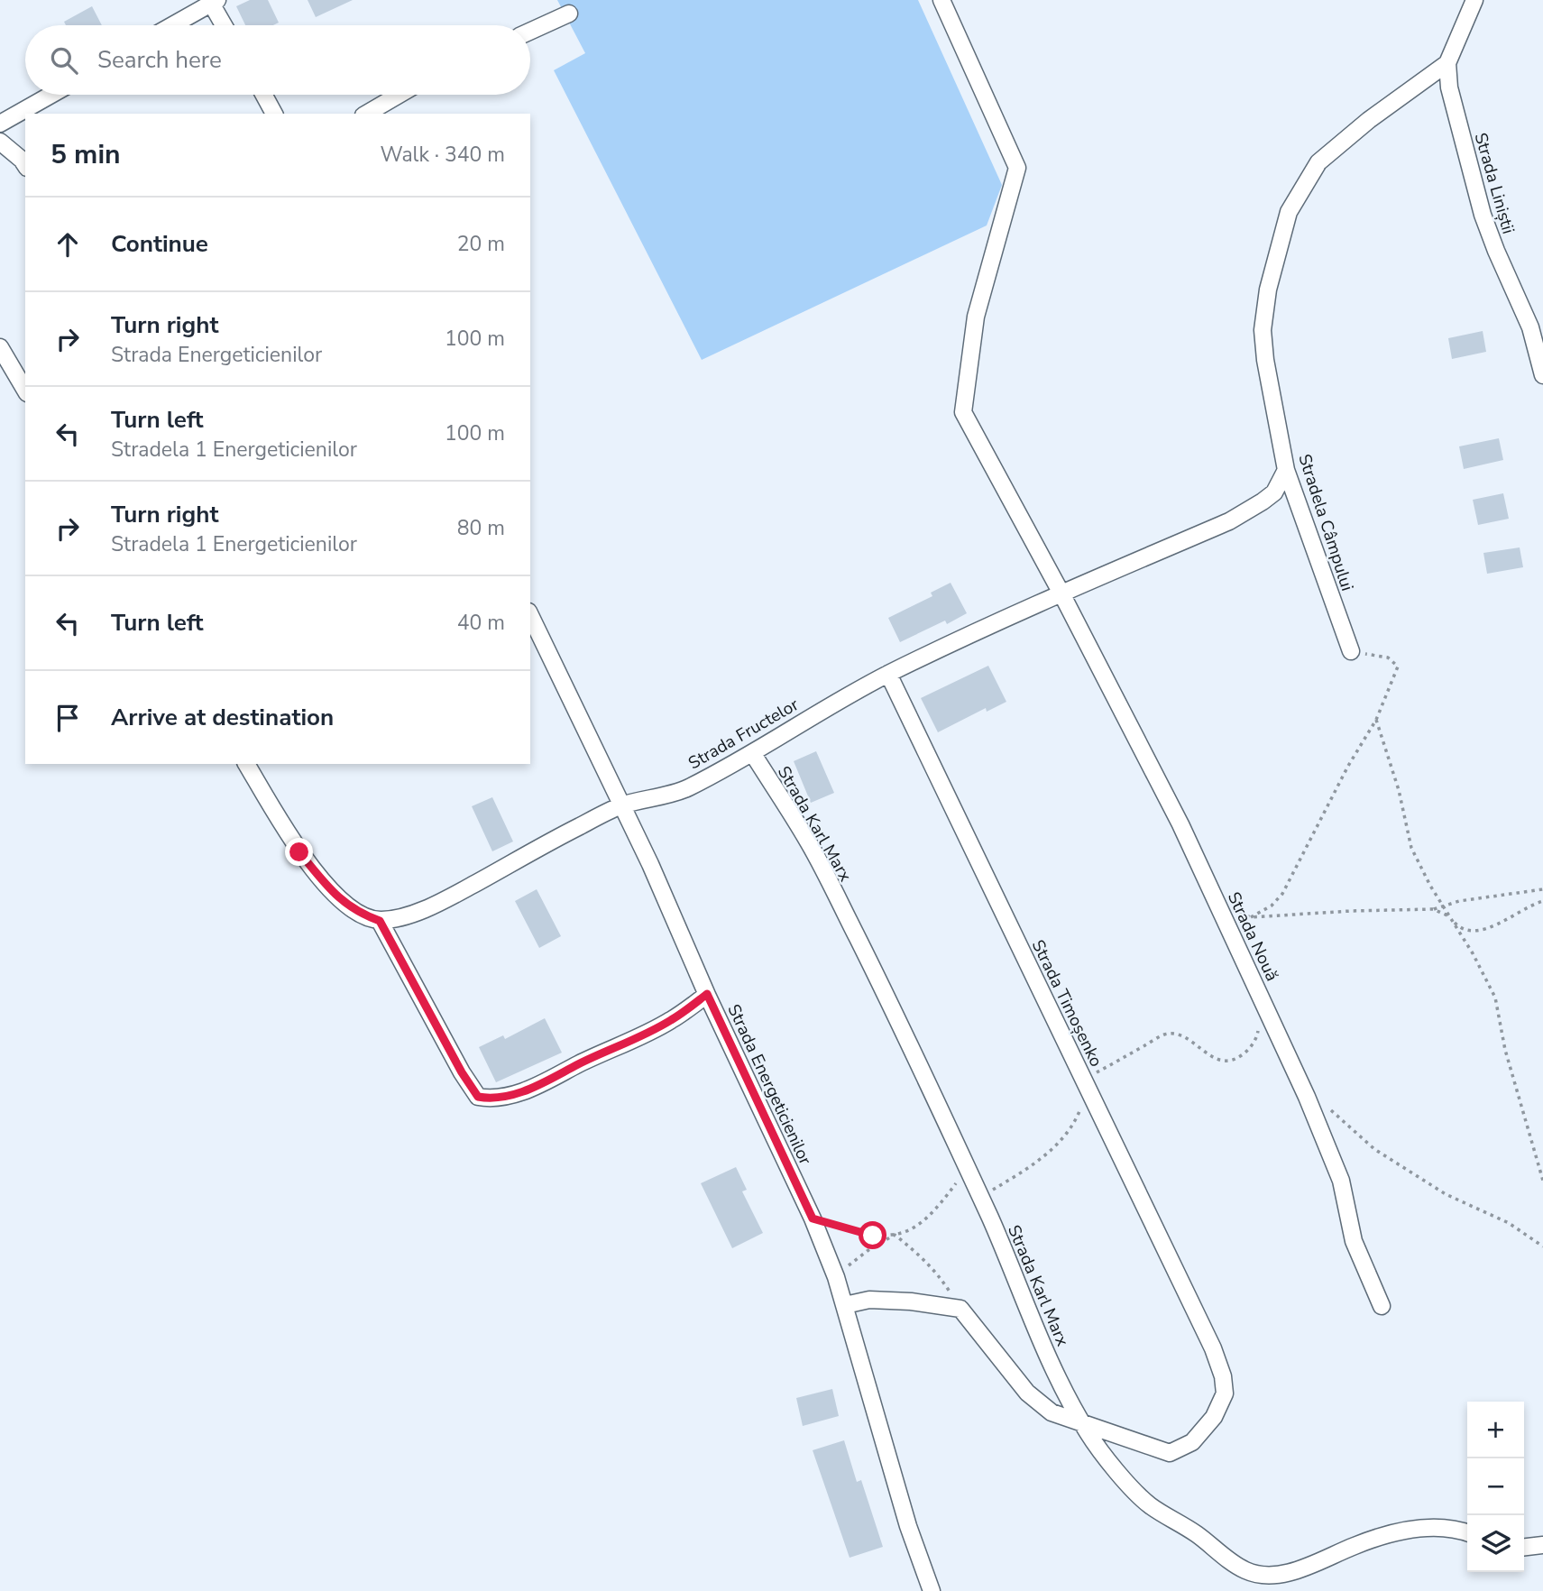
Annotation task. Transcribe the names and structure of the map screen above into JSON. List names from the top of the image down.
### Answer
{
  "streets": {
    "street": [
      "Strada Liniștii",
      "Stradela Câmpului",
      "Strada Fructelor",
      "Strada Karl Marx",
      "Strada Nouă",
      "Strada Timoșenko",
      "Strada Energeticienilor"
    ]
  },
  "crossings": [
    ["Strada Liniștii", "Stradela Câmpului"],
    ["Stradela Câmpului", "Strada Fructelor"],
    ["Strada Fructelor", "Strada Karl Marx"],
    ["Strada Fructelor", "Strada Nouă"],
    ["Strada Fructelor", "Strada Timoșenko"],
    ["Strada Fructelor", "Strada Energeticienilor"],
    ["Strada Karl Marx", "Strada Timoșenko"]
  ],
  "page": {
    "search": "Search here",
    "heading": ["5 min", "Walk · 340 m"],
    "list": [
      ["Continue", "20 m"],
      ["Turn right", "Strada Energeticienilor", "100 m"],
      ["Turn left", "Stradela 1 Energeticienilor", "100 m"],
      ["Turn right", "Stradela 1 Energeticienilor", "80 m"],
      ["Turn left", "40 m"],
      "Arrive at destination"
    ],
    "map_buttons": ["+", "−"]
  }
}
